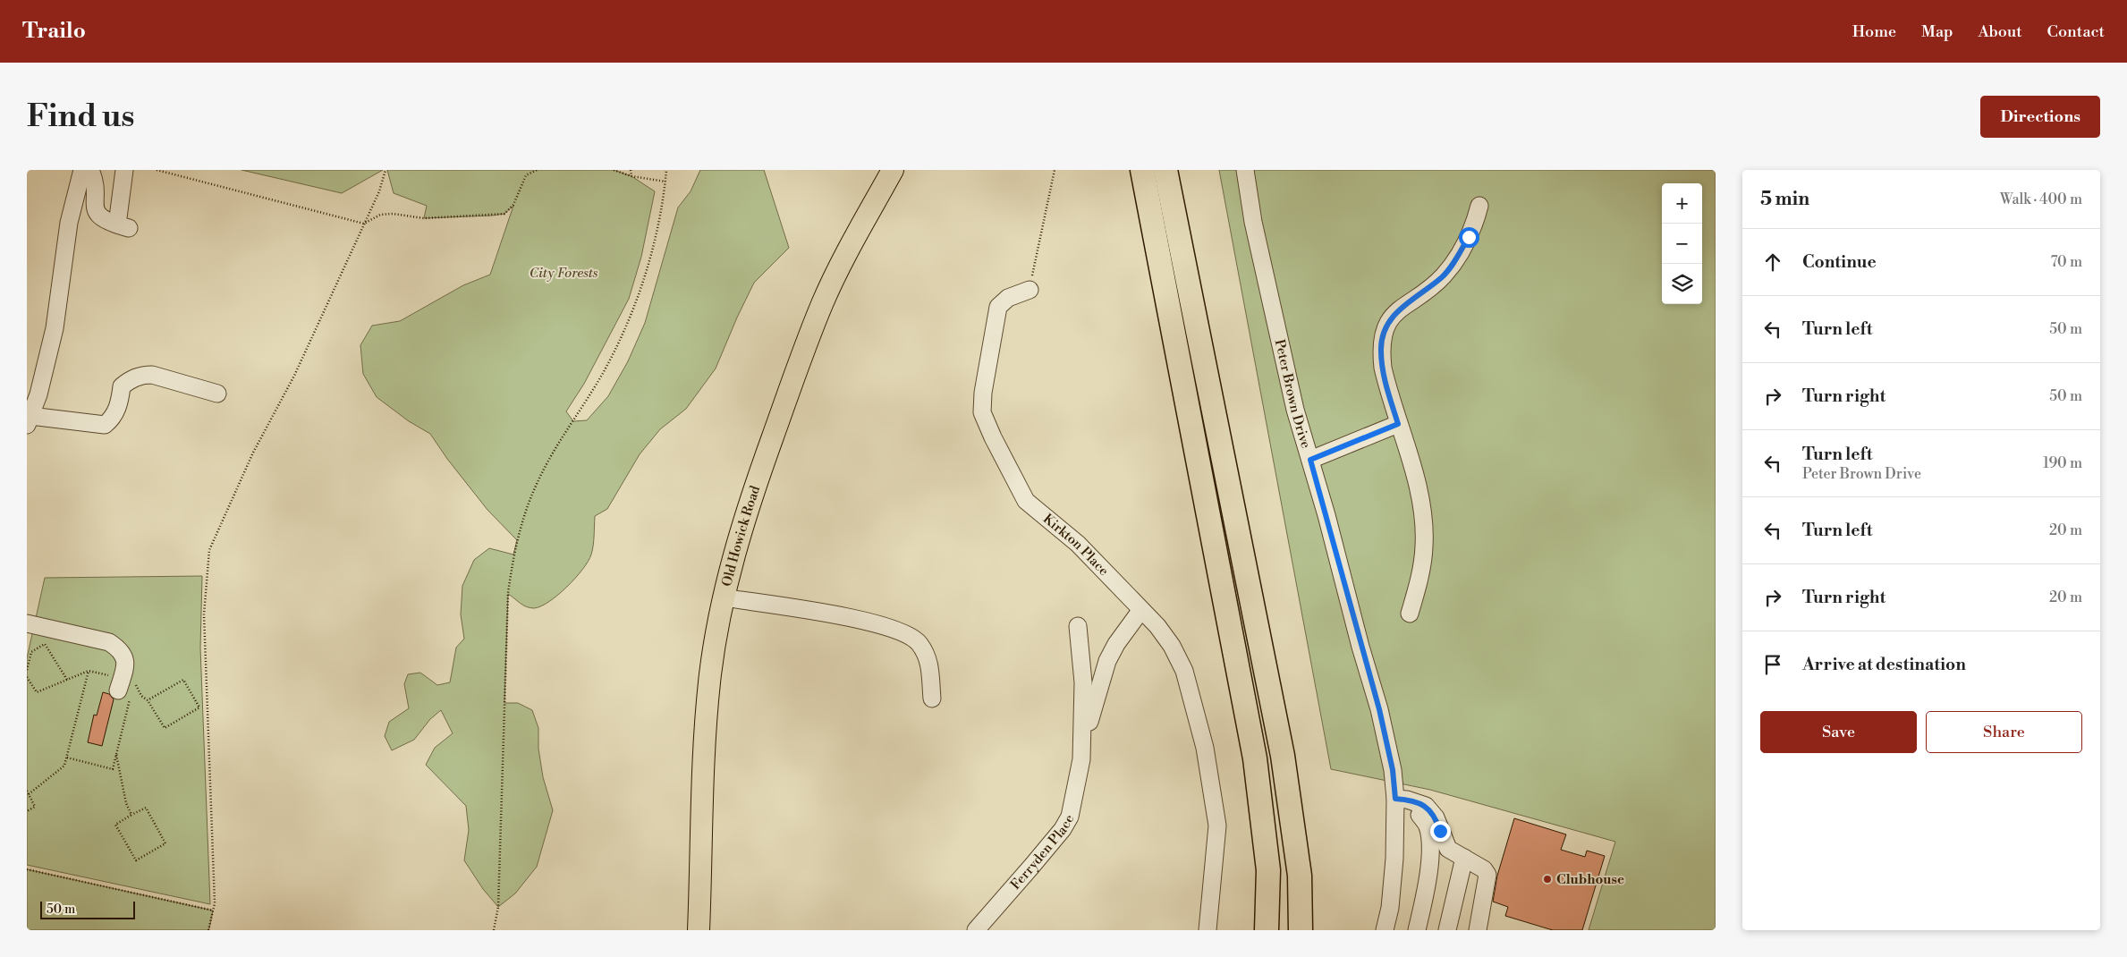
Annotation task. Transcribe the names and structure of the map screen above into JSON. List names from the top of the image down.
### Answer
{
  "streets": {
    "main road": ["Old Howick Road"],
    "street": ["Peter Brown Drive", "Kirkton Place", "Ferryden Place"]
  },
  "crossings": [
    ["Kirkton Place", "Ferryden Place"]
  ],
  "parks": ["City Forests"],
  "places": ["Clubhouse"],
  "scale_bar": "50 m",
  "page": {
    "header": "Trailo",
    "nav": [
      "Home",
      "Map",
      "About",
      "Contact"
    ],
    "buttons": [
      "Directions",
      ["Save", "Share"]
    ],
    "title": "Find us",
    "heading": ["5 min", "Walk · 400 m"],
    "map_buttons": ["+", "−"],
    "list": [
      ["Continue", "70 m"],
      ["Turn left", "50 m"],
      ["Turn right", "50 m"],
      ["Turn left", "Peter Brown Drive", "190 m"],
      ["Turn left", "20 m"],
      ["Turn right", "20 m"],
      "Arrive at destination"
    ],
    "scale": "50 m"
  }
}
